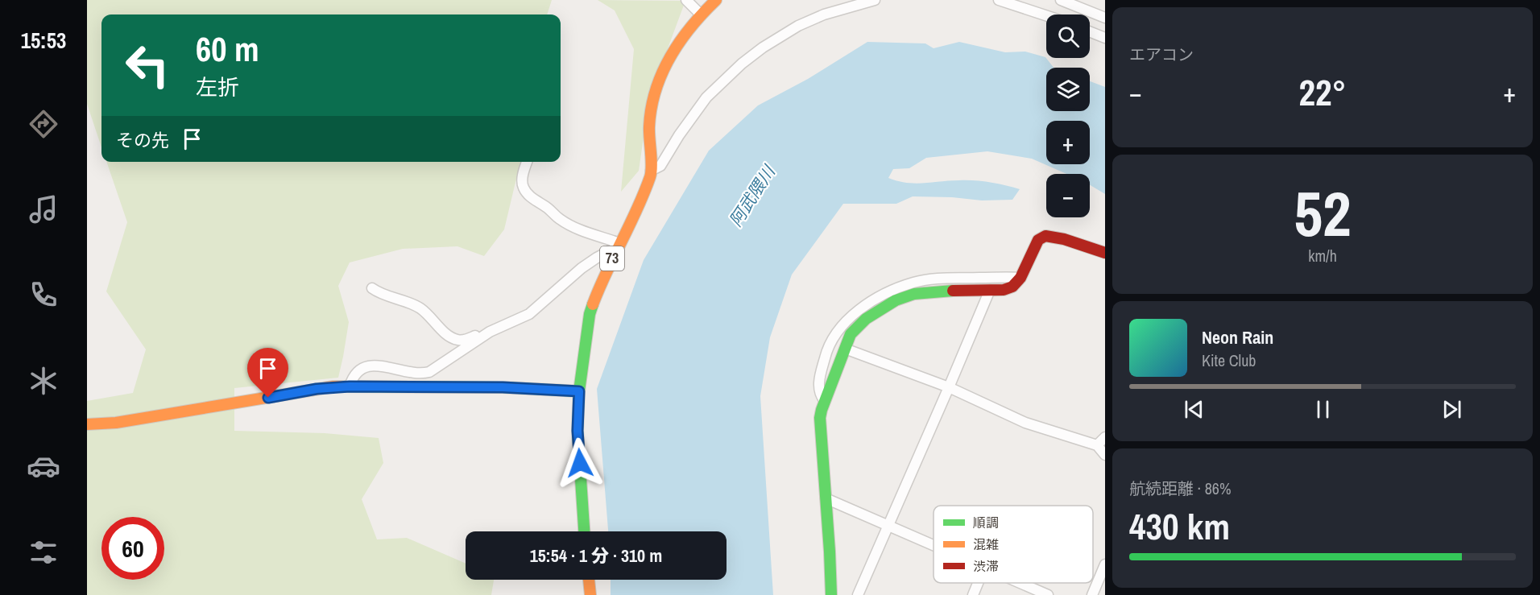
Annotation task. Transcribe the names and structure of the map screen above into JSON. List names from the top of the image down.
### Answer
{
  "streets": {
    "street": ["73"]
  },
  "water": ["阿武隈川"],
  "legend": ["順調", "混雑", "渋滞"],
  "page": {
    "tabs": "15:53",
    "tile": [
      "エアコン",
      ["52", "km/h"],
      ["航続距離 · 86%", "430 km"]
    ],
    "map_buttons": ["+", "−"],
    "turn": ["60 m", "左折"],
    "heat": ["−", "22°", "+"],
    "then": "その先",
    "song": ["Neon Rain", "Kite Club"],
    "limit": "60",
    "trip": "15:54 · 1 分 · 310 m"
  }
}
